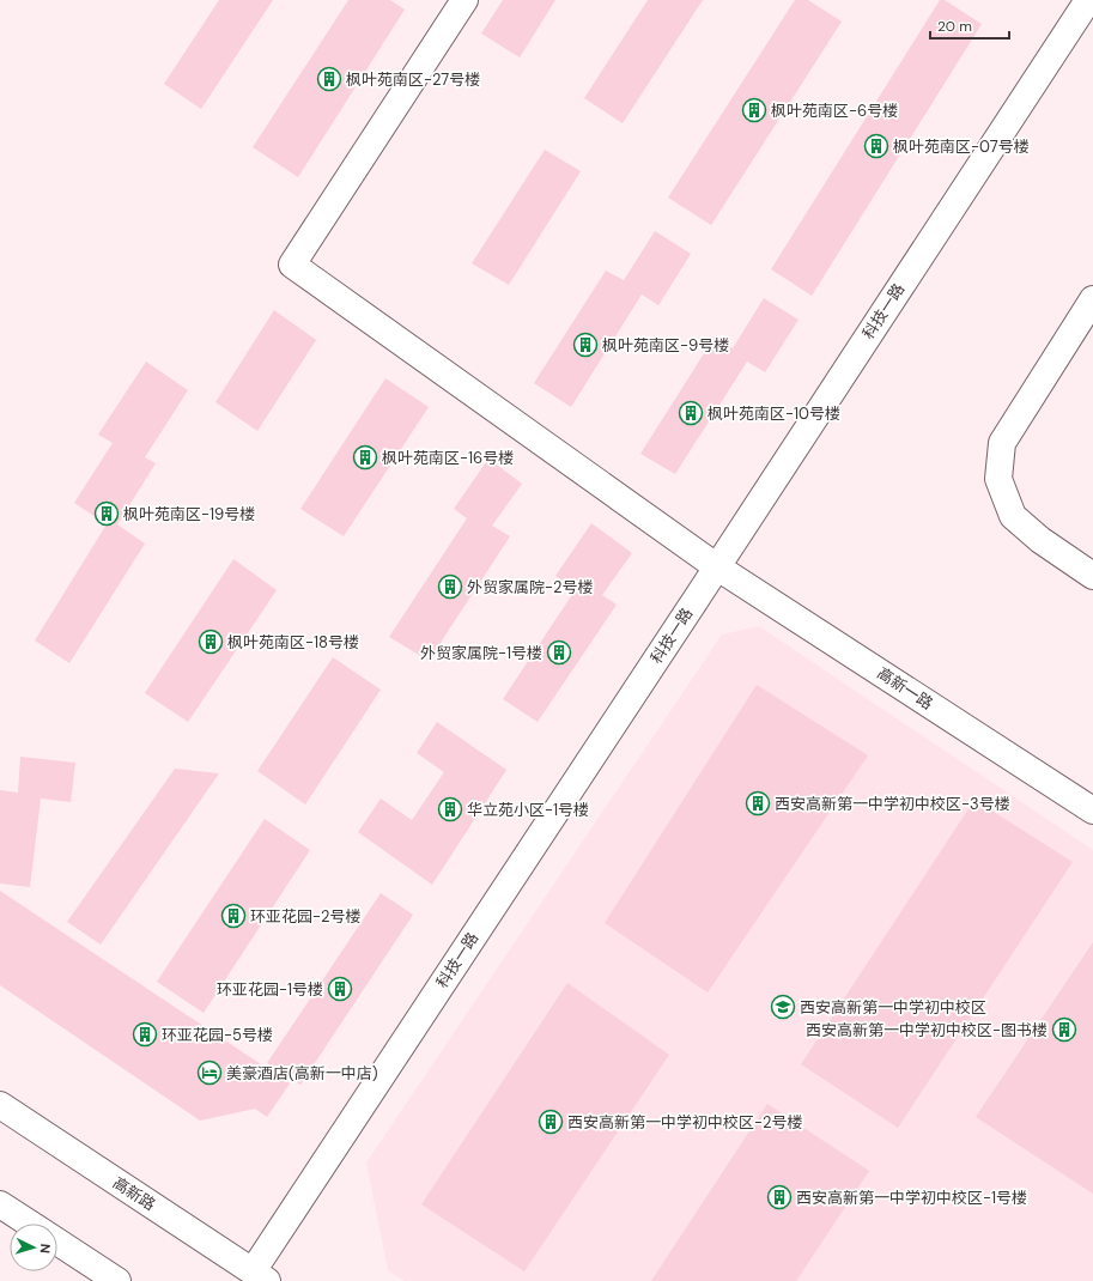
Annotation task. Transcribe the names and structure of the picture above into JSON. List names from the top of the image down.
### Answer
{
  "streets": {
    "street": ["科技一路", "高新一路", "高新路"]
  },
  "crossings": [
    ["科技一路", "高新一路"],
    ["科技一路", "高新路"]
  ],
  "places": {
    "building": [
      "枫叶苑南区-27号楼",
      "枫叶苑南区-6号楼",
      "枫叶苑南区-07号楼",
      "枫叶苑南区-9号楼",
      "枫叶苑南区-10号楼",
      "枫叶苑南区-16号楼",
      "枫叶苑南区-19号楼",
      "外贸家属院-2号楼",
      "枫叶苑南区-18号楼",
      "外贸家属院-1号楼",
      "西安高新第一中学初中校区-3号楼",
      "华立苑小区-1号楼",
      "环亚花园-2号楼",
      "环亚花园-1号楼",
      "西安高新第一中学初中校区-图书楼",
      "环亚花园-5号楼",
      "西安高新第一中学初中校区-2号楼",
      "西安高新第一中学初中校区-1号楼"
    ],
    "school or university": ["西安高新第一中学初中校区"],
    "hotel": ["美豪酒店(高新一中店)"]
  },
  "scale_bar": "20 m",
  "north": "right"
}
